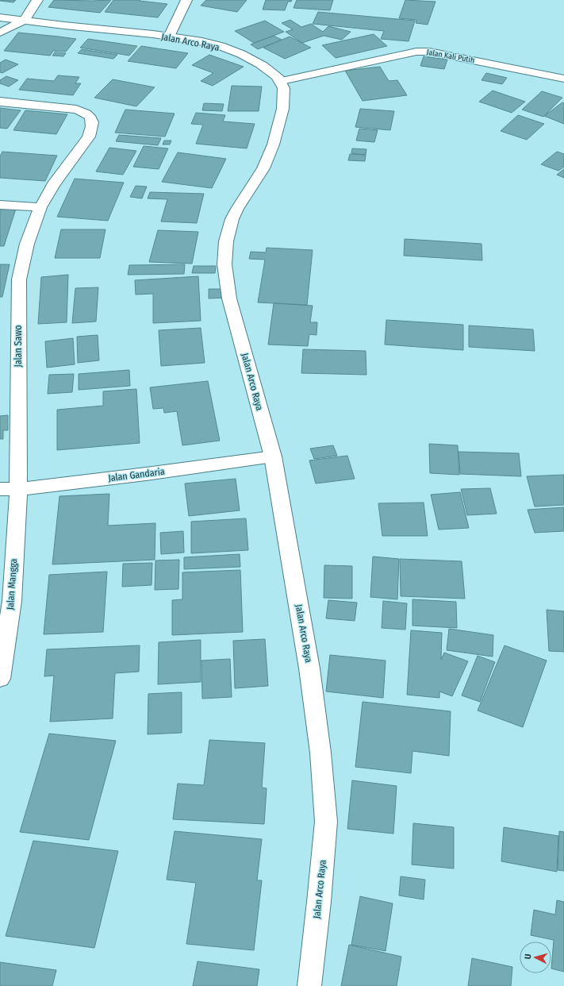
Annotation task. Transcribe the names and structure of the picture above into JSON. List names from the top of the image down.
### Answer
{
  "streets": {
    "street": [
      "Jalan Arco Raya",
      "Jalan Kali Putih",
      "Jalan Sawo",
      "Jalan Gandaria",
      "Jalan Mangga"
    ]
  },
  "crossings": [
    ["Jalan Arco Raya", "Jalan Kali Putih"],
    ["Jalan Arco Raya", "Jalan Gandaria"],
    ["Jalan Sawo", "Jalan Gandaria"],
    ["Jalan Sawo", "Jalan Mangga"],
    ["Jalan Gandaria", "Jalan Mangga"]
  ],
  "north": "left"
}
